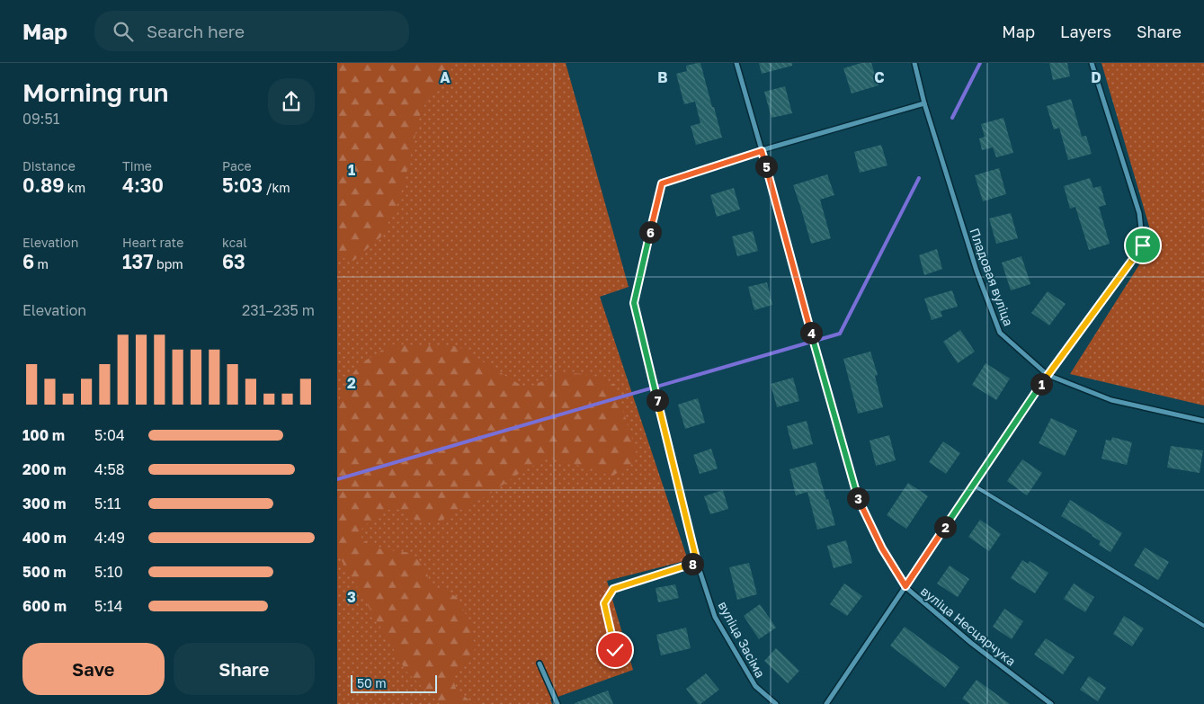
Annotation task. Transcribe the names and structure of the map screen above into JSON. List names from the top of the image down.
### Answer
{
  "streets": {
    "street": ["Пладовая вуліца", "вуліца Несцярчука", "вуліца Засіма"]
  },
  "crossings": [
    ["вуліца Несцярчука", "вуліца Засіма"]
  ],
  "scale_bar": "50 m",
  "page": {
    "header": "Map",
    "search": "Search here",
    "nav": ["Map", "Layers", "Share"],
    "heading": ["Morning run", "09:51"],
    "stats": [
      ["Distance", "0.89 km"],
      ["Time", "4:30"],
      ["Pace", "5:03 /km"],
      ["Elevation", "6 m"],
      ["Heart rate", "137 bpm"],
      ["kcal", "63"]
    ],
    "pins": [
      "5",
      "6",
      "4",
      "1",
      "7",
      "3",
      "2",
      "8"
    ],
    "chart": ["Elevation", "231–235 m"],
    "list": [
      {
        "name": "100 m",
        "note": "5:04"
      },
      {
        "name": "200 m",
        "note": "4:58"
      },
      {
        "name": "300 m",
        "note": "5:11"
      },
      {
        "name": "400 m",
        "note": "4:49"
      },
      {
        "name": "500 m",
        "note": "5:10"
      },
      {
        "name": "600 m",
        "note": "5:14"
      }
    ],
    "buttons": ["Save", "Share"],
    "scale": "50 m"
  },
  "grid": {
    "columns": [
      "A",
      "B",
      "C",
      "D"
    ],
    "rows": ["1", "2", "3"]
  }
}
